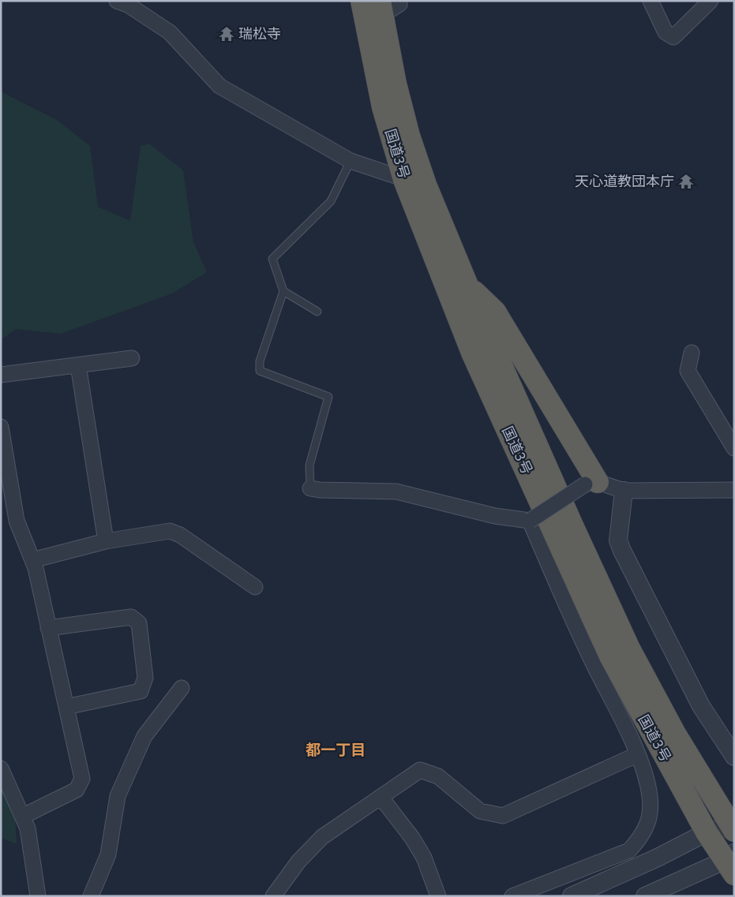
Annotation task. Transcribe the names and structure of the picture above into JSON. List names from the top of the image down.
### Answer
{
  "streets": {
    "highway": ["国道3号"]
  },
  "districts": ["都一丁目"],
  "places": {
    "temple": ["瑞松寺", "天心道教団本庁"]
  }
}
